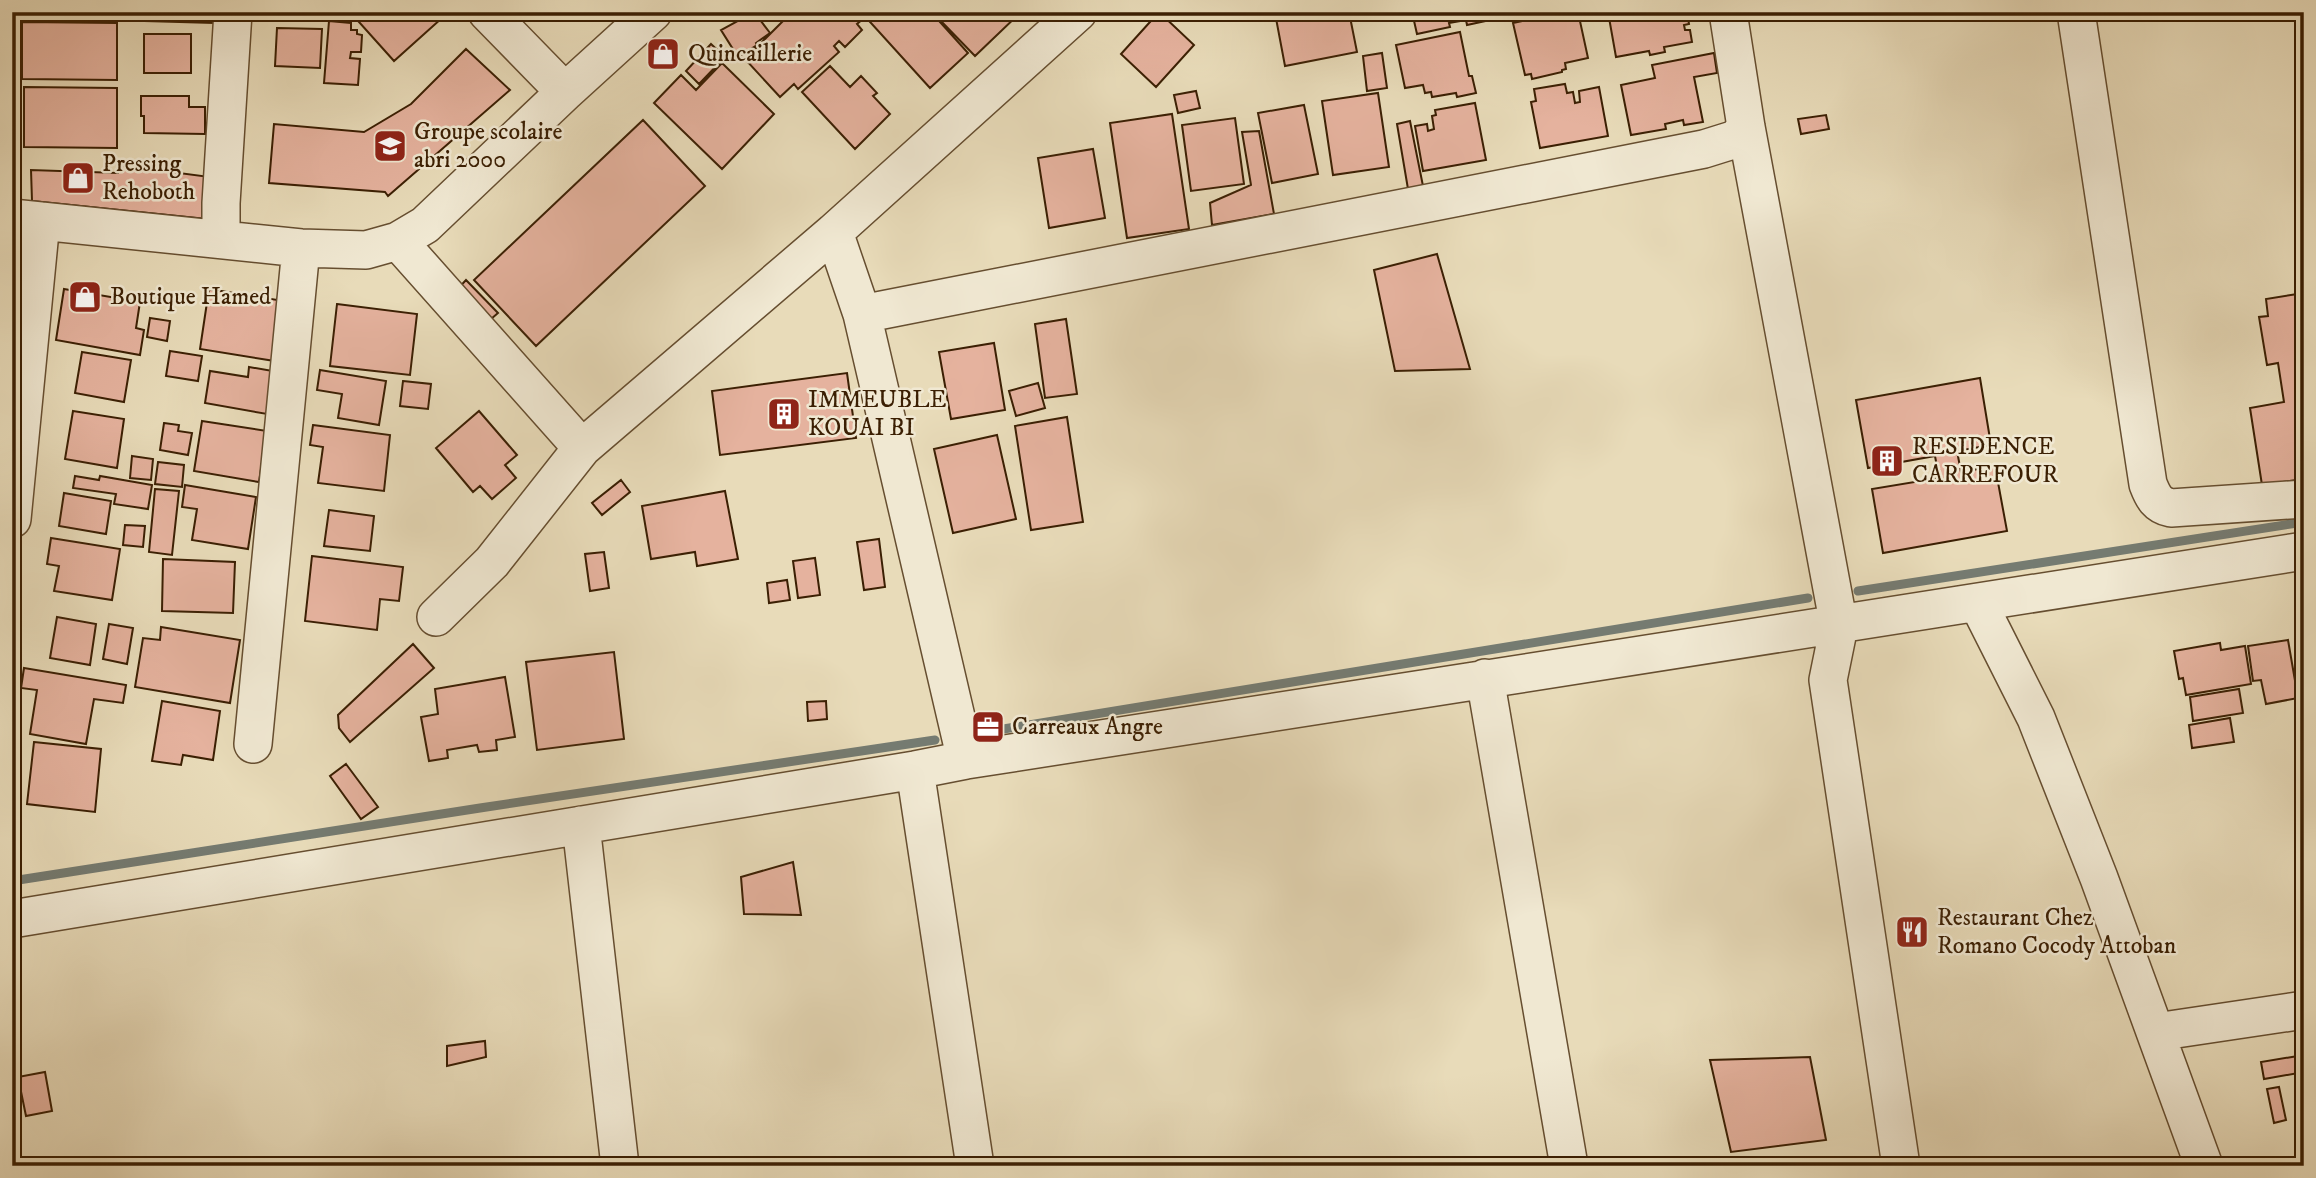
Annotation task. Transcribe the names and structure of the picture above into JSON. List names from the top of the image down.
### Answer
{
  "places": {
    "shop": ["Quincaillerie", "Pressing Rehoboth", "Boutique Hamed"],
    "school or university": ["Groupe scolaire abri 2000"],
    "building": ["IMMEUBLE KOUAI BI", "RESIDENCE CARREFOUR"],
    "office": ["Carreaux Angre"],
    "restaurant": ["Restaurant Chez Romano Cocody Attoban"]
  }
}
